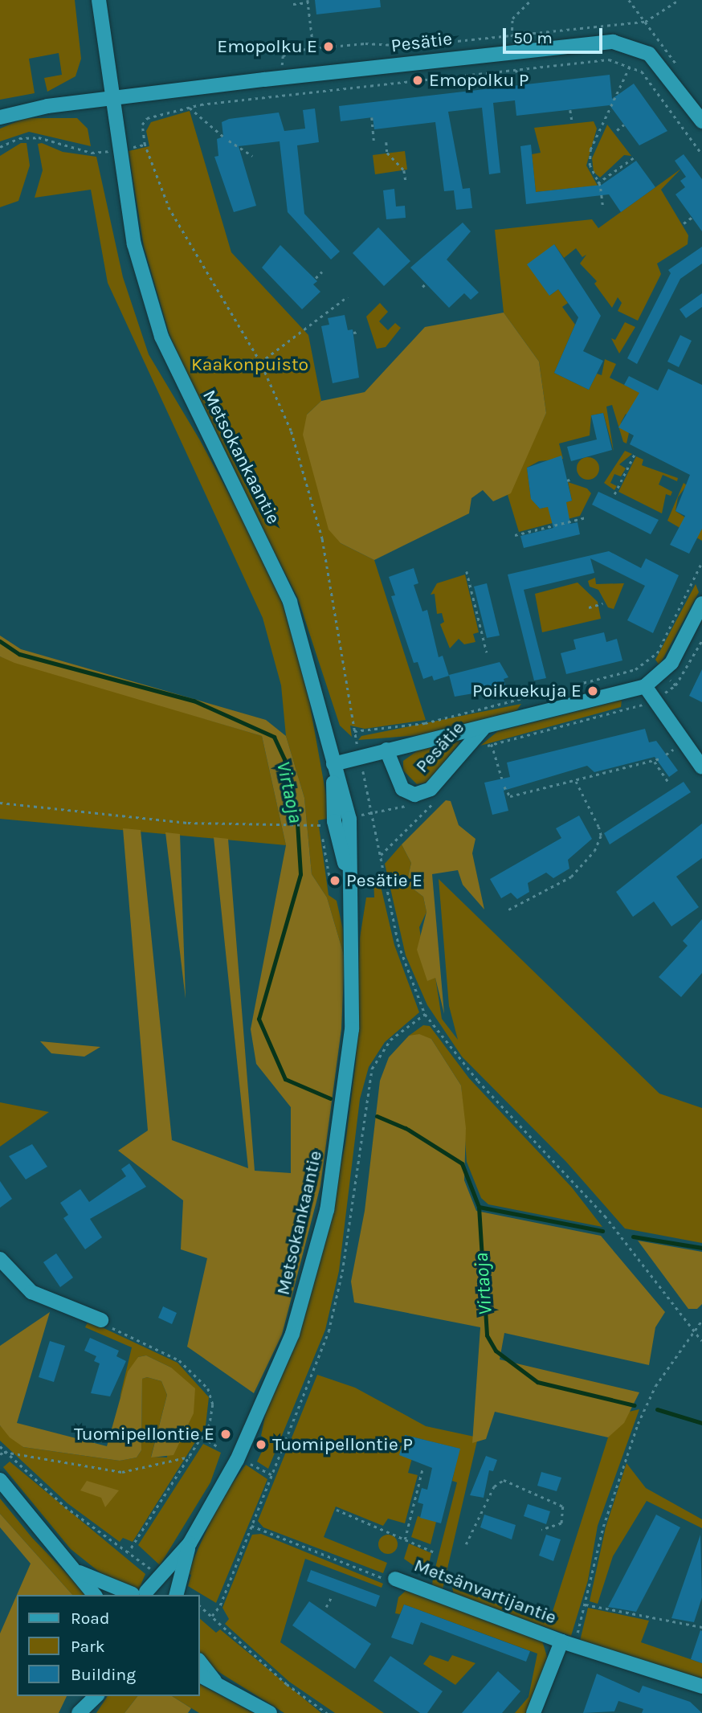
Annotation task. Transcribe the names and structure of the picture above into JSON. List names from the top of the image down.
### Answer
{
  "streets": {
    "street": ["Pesätie", "Metsokankaantie", "Metsänvartijantie"]
  },
  "crossings": [
    ["Pesätie", "Metsokankaantie"]
  ],
  "water": ["Virtaoja"],
  "parks": ["Kaakonpuisto"],
  "places": [
    "Emopolku E",
    "Emopolku P",
    "Poikuekuja E",
    "Pesätie E",
    "Tuomipellontie E",
    "Tuomipellontie P"
  ],
  "legend": ["Road", "Park", "Building"],
  "scale_bar": "50 m"
}
